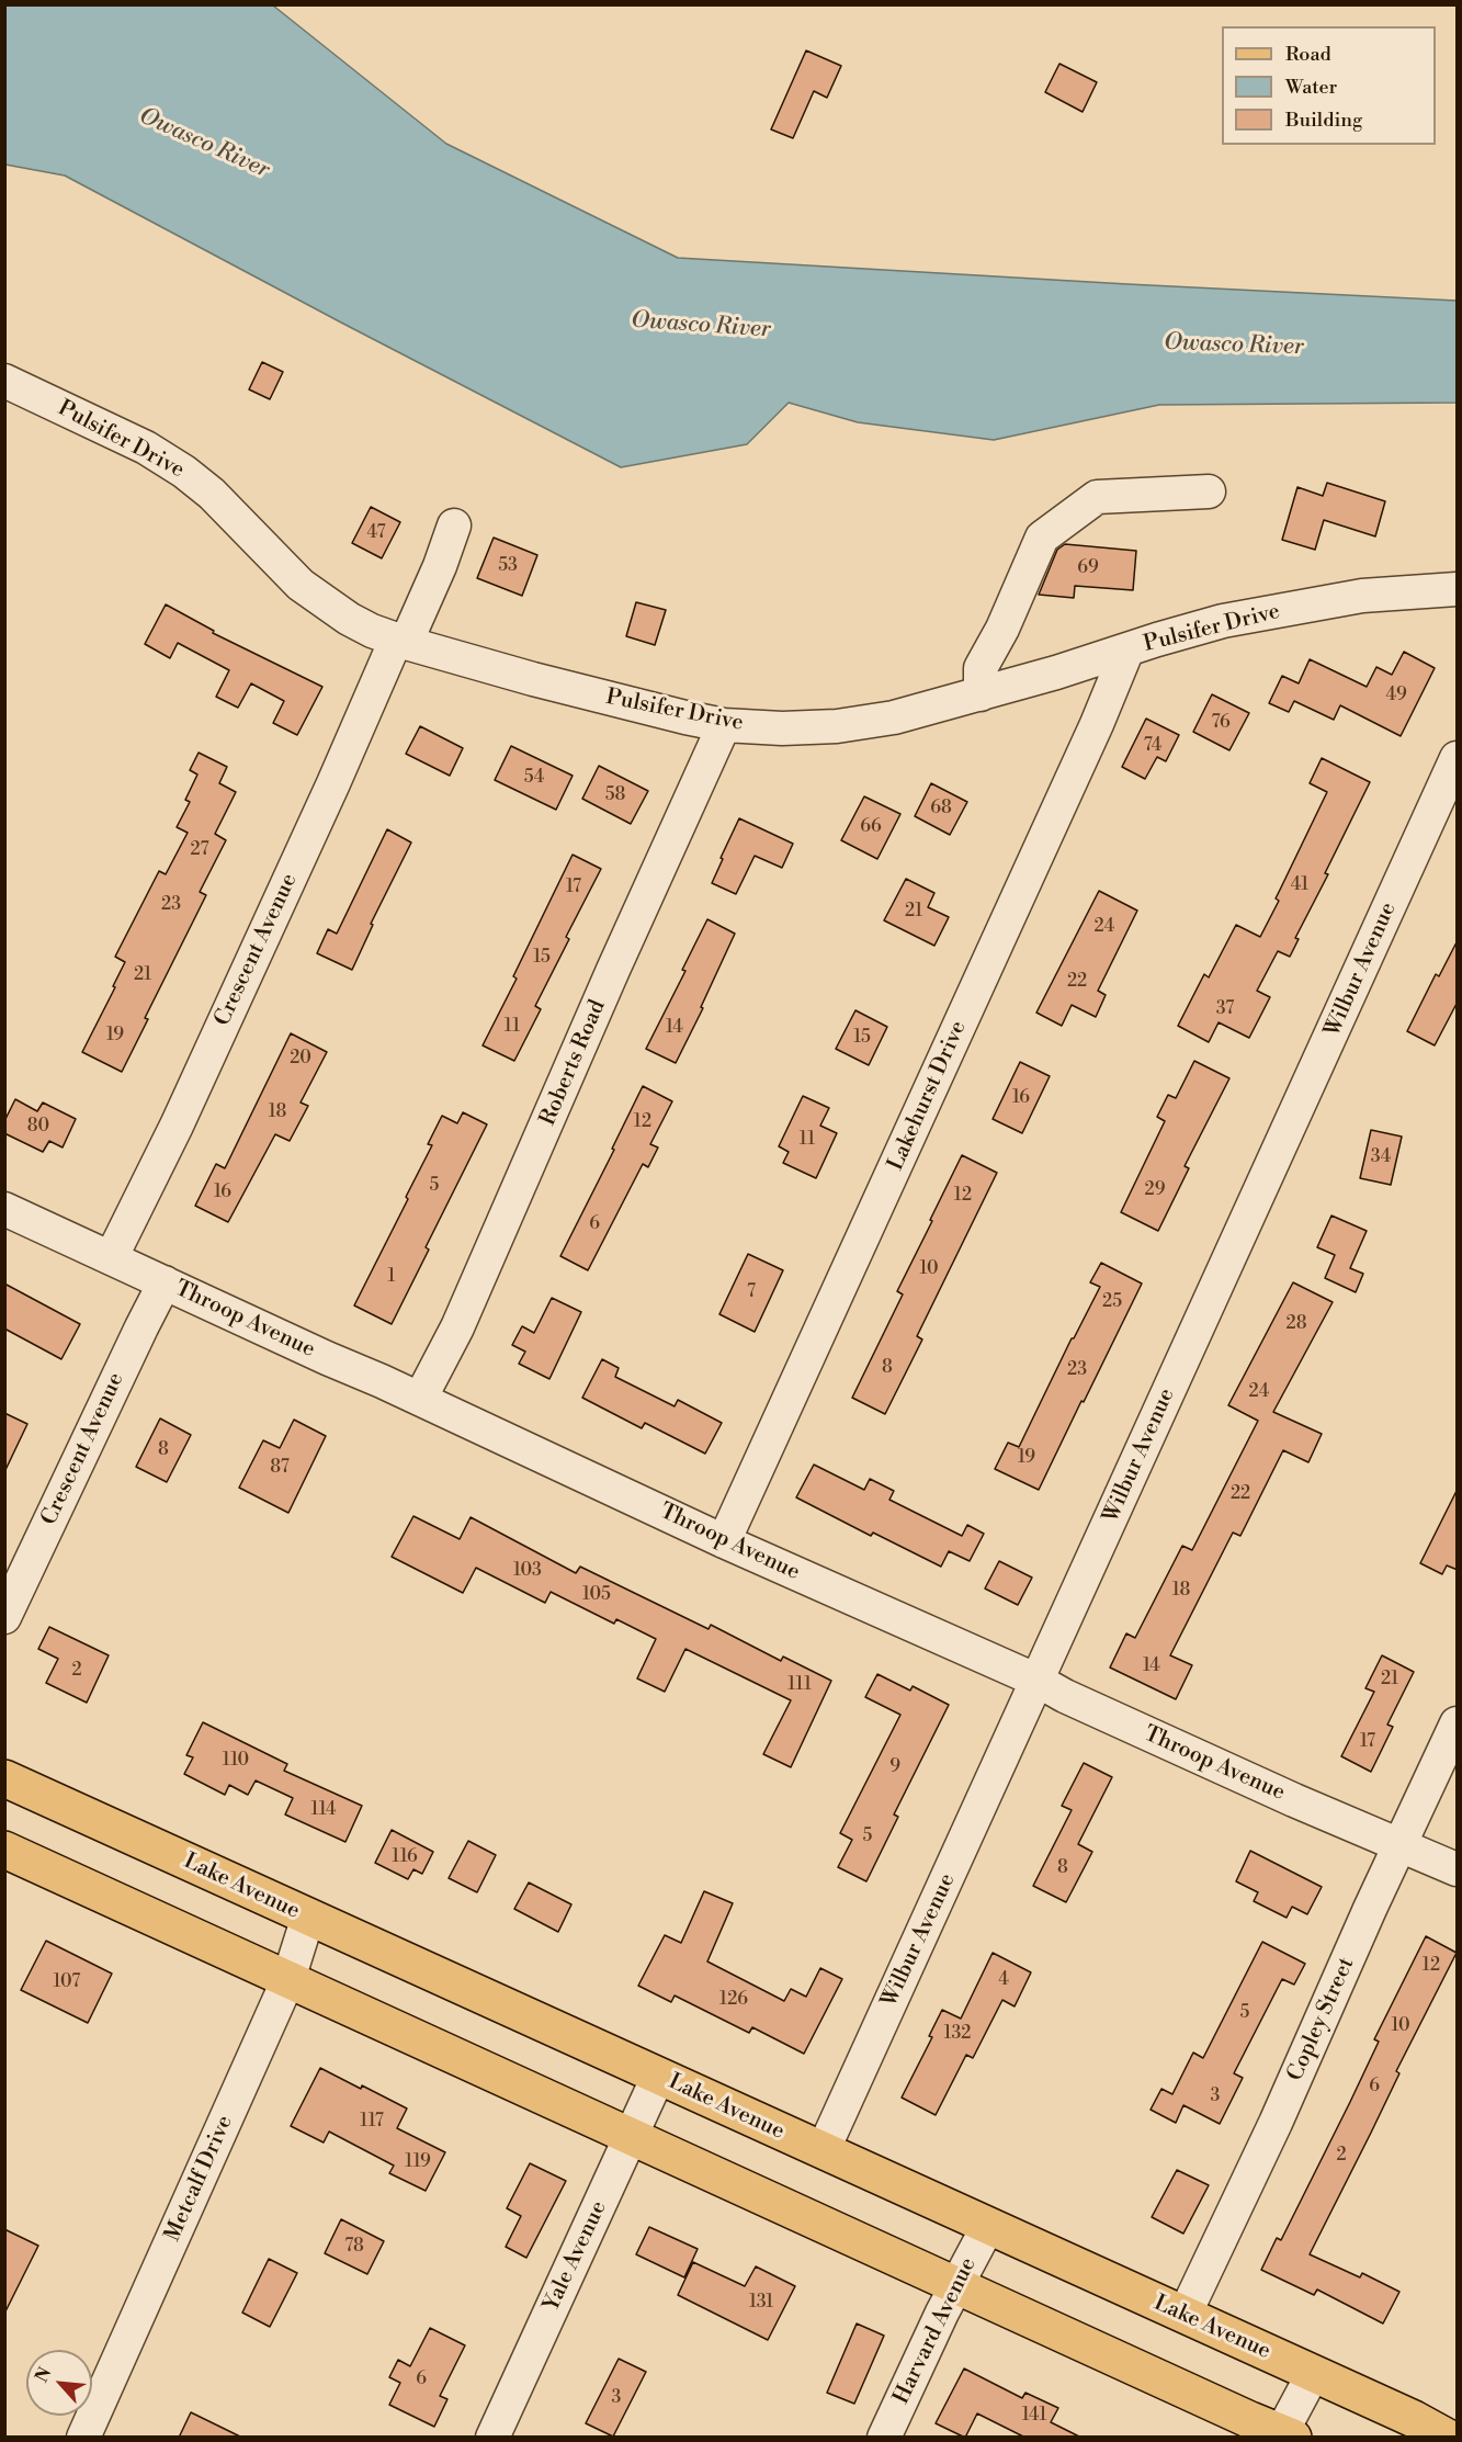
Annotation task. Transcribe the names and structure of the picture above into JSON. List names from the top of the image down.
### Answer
{
  "streets": {
    "main road": ["Lake Avenue"],
    "street": [
      "Pulsifer Drive",
      "Crescent Avenue",
      "Wilbur Avenue",
      "Roberts Road",
      "Lakehurst Drive",
      "Throop Avenue",
      "Copley Street",
      "Metcalf Drive",
      "Yale Avenue",
      "Harvard Avenue"
    ]
  },
  "crossings": [
    ["Pulsifer Drive", "Crescent Avenue"],
    ["Pulsifer Drive", "Roberts Road"],
    ["Pulsifer Drive", "Lakehurst Drive"],
    ["Crescent Avenue", "Throop Avenue"],
    ["Wilbur Avenue", "Throop Avenue"],
    ["Wilbur Avenue", "Lake Avenue"],
    ["Roberts Road", "Throop Avenue"],
    ["Lakehurst Drive", "Throop Avenue"],
    ["Throop Avenue", "Copley Street"],
    ["Lake Avenue", "Copley Street"],
    ["Lake Avenue", "Metcalf Drive"],
    ["Lake Avenue", "Yale Avenue"],
    ["Lake Avenue", "Harvard Avenue"]
  ],
  "water": ["Owasco River"],
  "house_numbers": [
    "47",
    "53",
    "69",
    "49",
    "76",
    "74",
    "54",
    "58",
    "68",
    "66",
    "27",
    "41",
    "17",
    "23",
    "21",
    "24",
    "15",
    "21",
    "22",
    "37",
    "11",
    "14",
    "19",
    "15",
    "20",
    "16",
    "18",
    "12",
    "80",
    "11",
    "34",
    "5",
    "29",
    "16",
    "12",
    "6",
    "10",
    "1",
    "7",
    "25",
    "28",
    "8",
    "23",
    "24",
    "8",
    "19",
    "87",
    "22",
    "103",
    "18",
    "105",
    "14",
    "2",
    "21",
    "111",
    "17",
    "110",
    "9",
    "114",
    "5",
    "116",
    "8",
    "12",
    "4",
    "107",
    "126",
    "5",
    "10",
    "132",
    "6",
    "3",
    "117",
    "2",
    "119",
    "78",
    "131",
    "6",
    "3",
    "141"
  ],
  "legend": ["Road", "Water", "Building"],
  "north": "top left"
}
